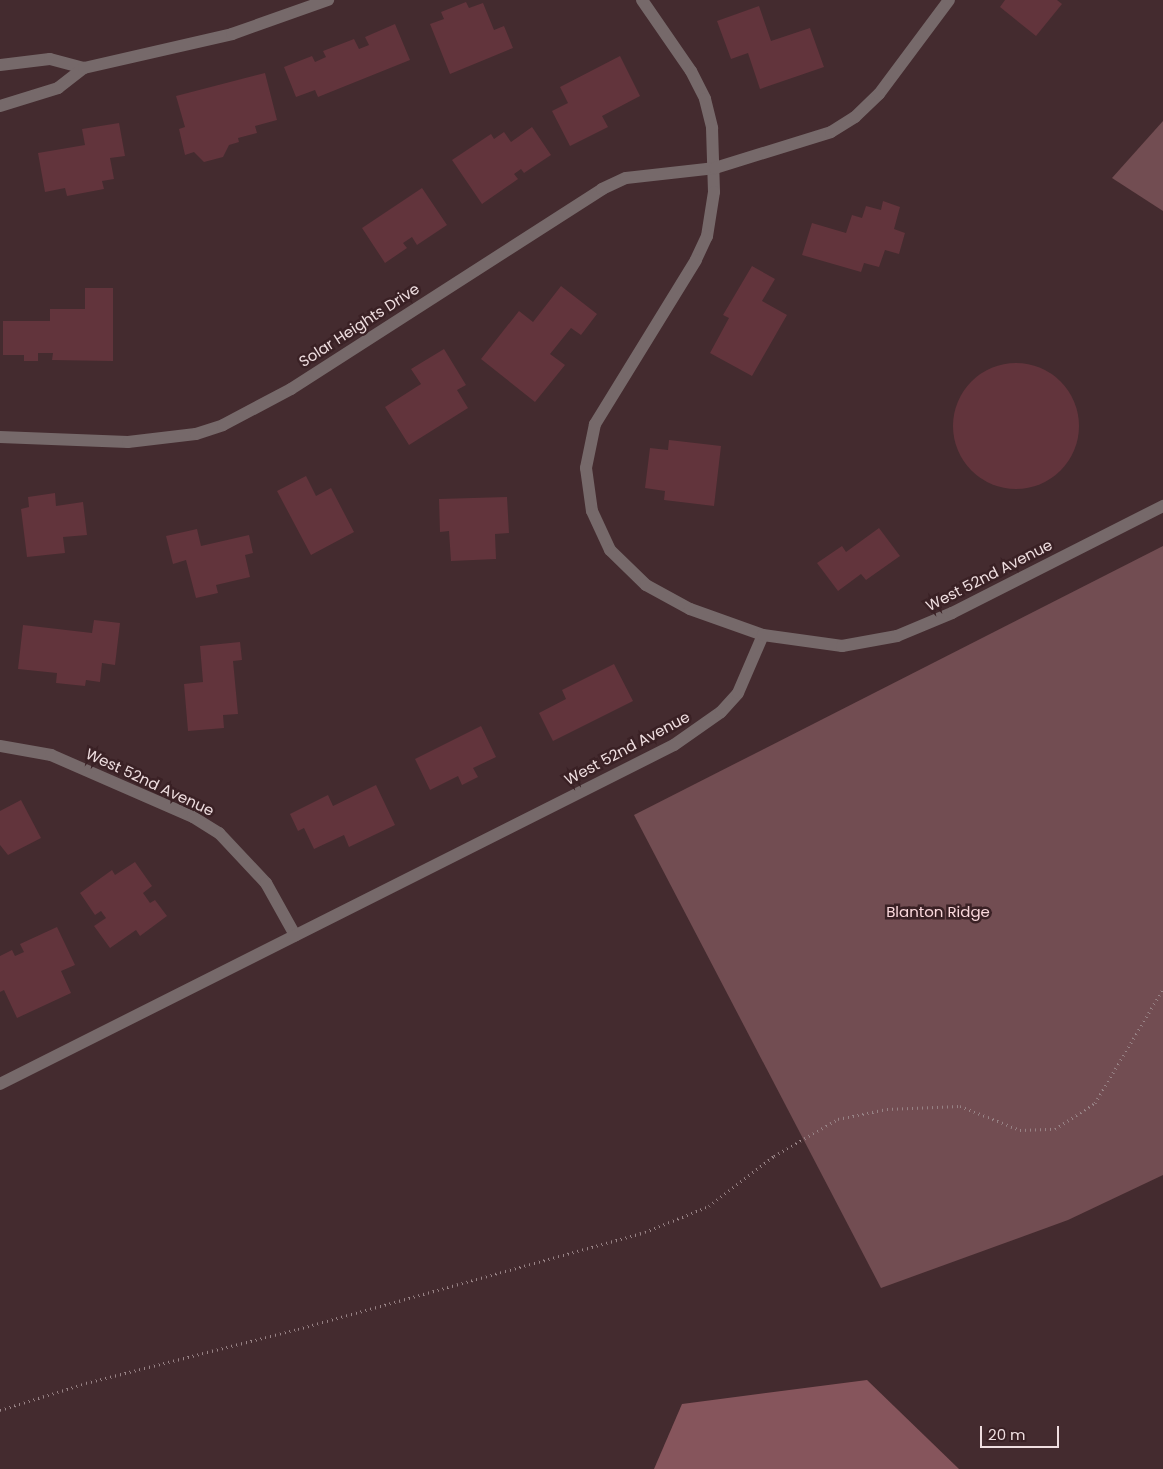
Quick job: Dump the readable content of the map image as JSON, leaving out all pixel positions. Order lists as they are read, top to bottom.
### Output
{
  "streets": {
    "street": ["Solar Heights Drive", "West 52nd Avenue"]
  },
  "parks": ["Blanton Ridge"],
  "scale_bar": "20 m"
}
